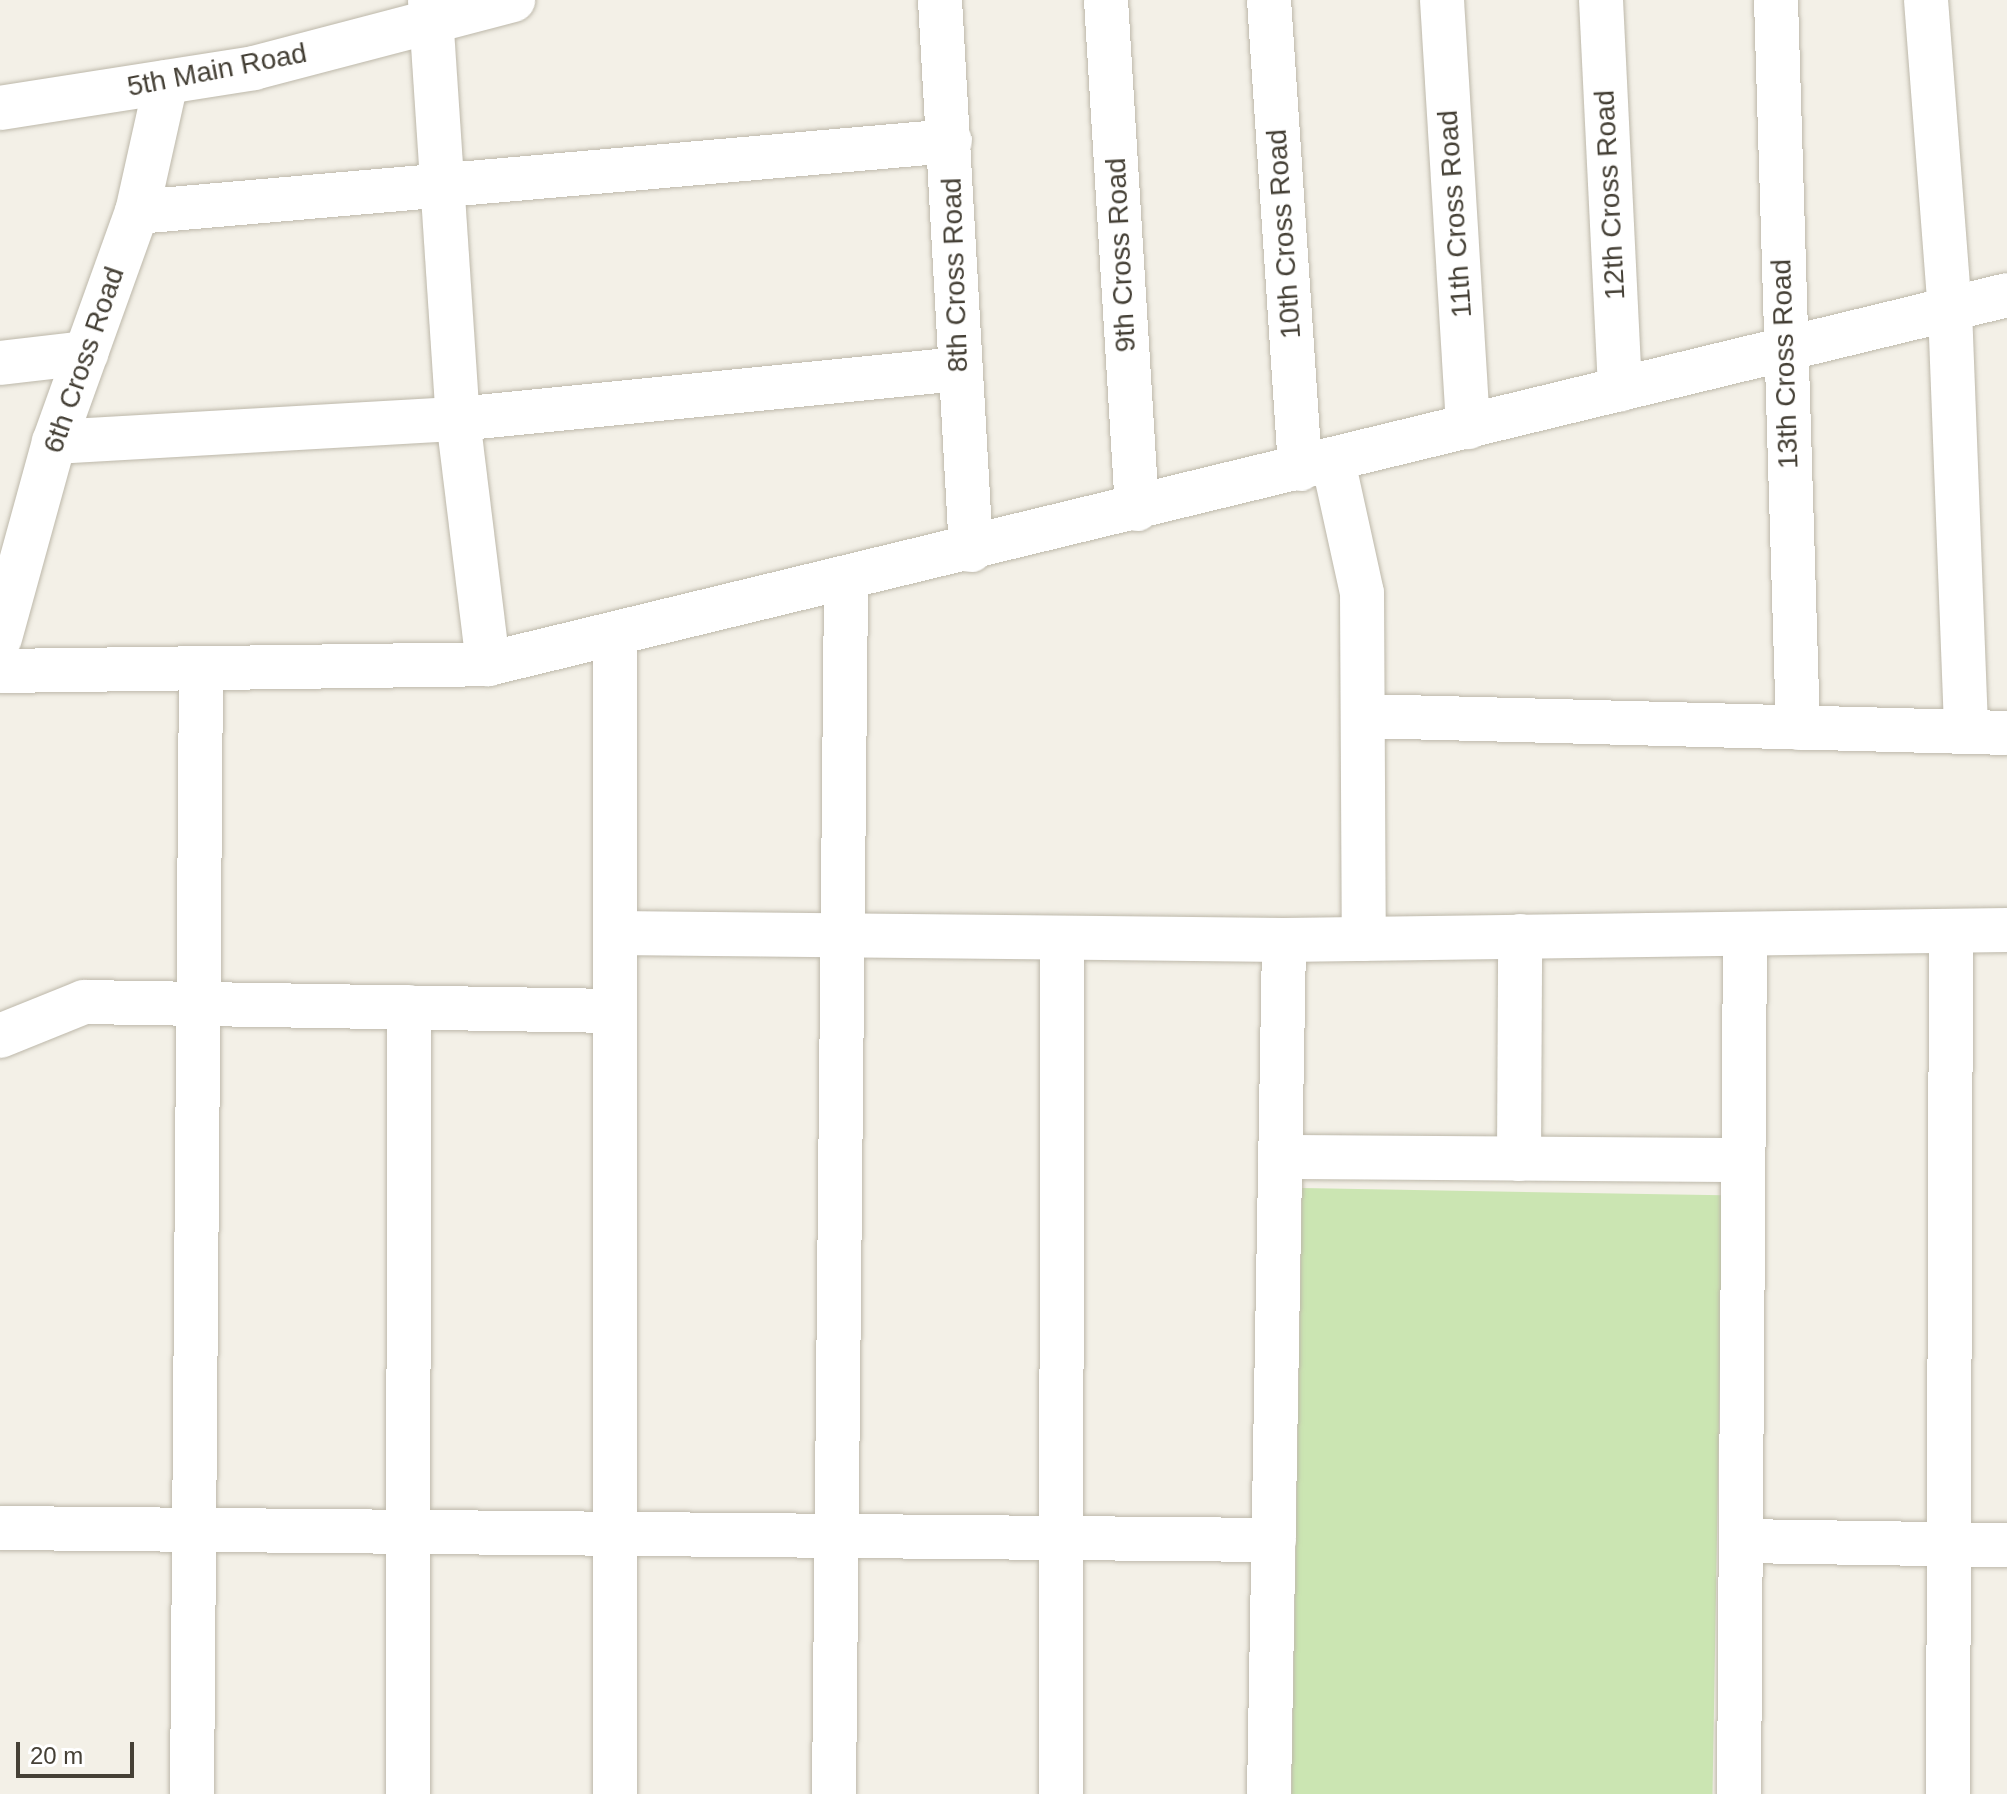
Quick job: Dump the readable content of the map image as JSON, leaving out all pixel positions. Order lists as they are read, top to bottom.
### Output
{
  "streets": {
    "street": [
      "5th Main Road",
      "12th Cross Road",
      "11th Cross Road",
      "10th Cross Road",
      "9th Cross Road",
      "8th Cross Road",
      "6th Cross Road",
      "13th Cross Road"
    ]
  },
  "crossings": [
    ["5th Main Road", "6th Cross Road"]
  ],
  "scale_bar": "20 m"
}
